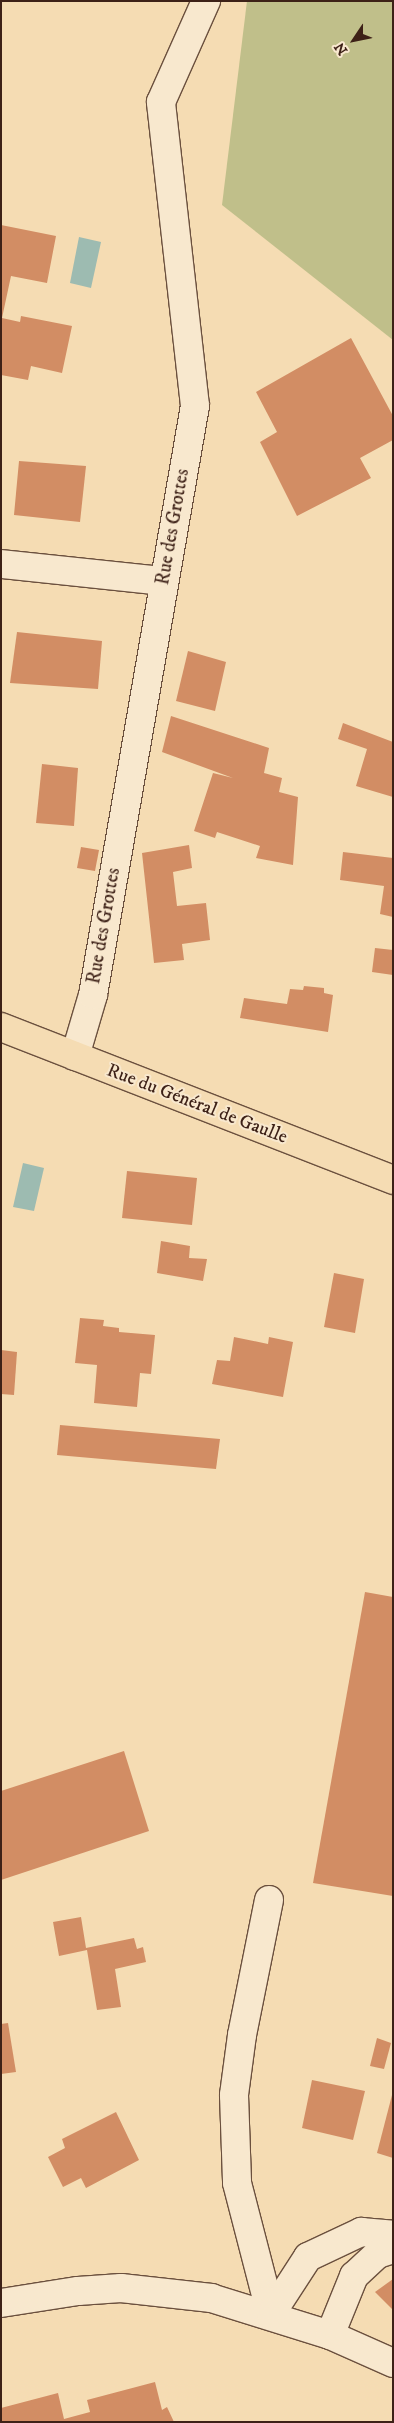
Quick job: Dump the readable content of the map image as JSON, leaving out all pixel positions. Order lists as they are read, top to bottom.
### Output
{
  "streets": {
    "main road": ["Rue du Général de Gaulle"],
    "street": ["Rue des Grottes"]
  },
  "crossings": [
    ["Rue des Grottes", "Rue du Général de Gaulle"]
  ],
  "north": "bottom left"
}
